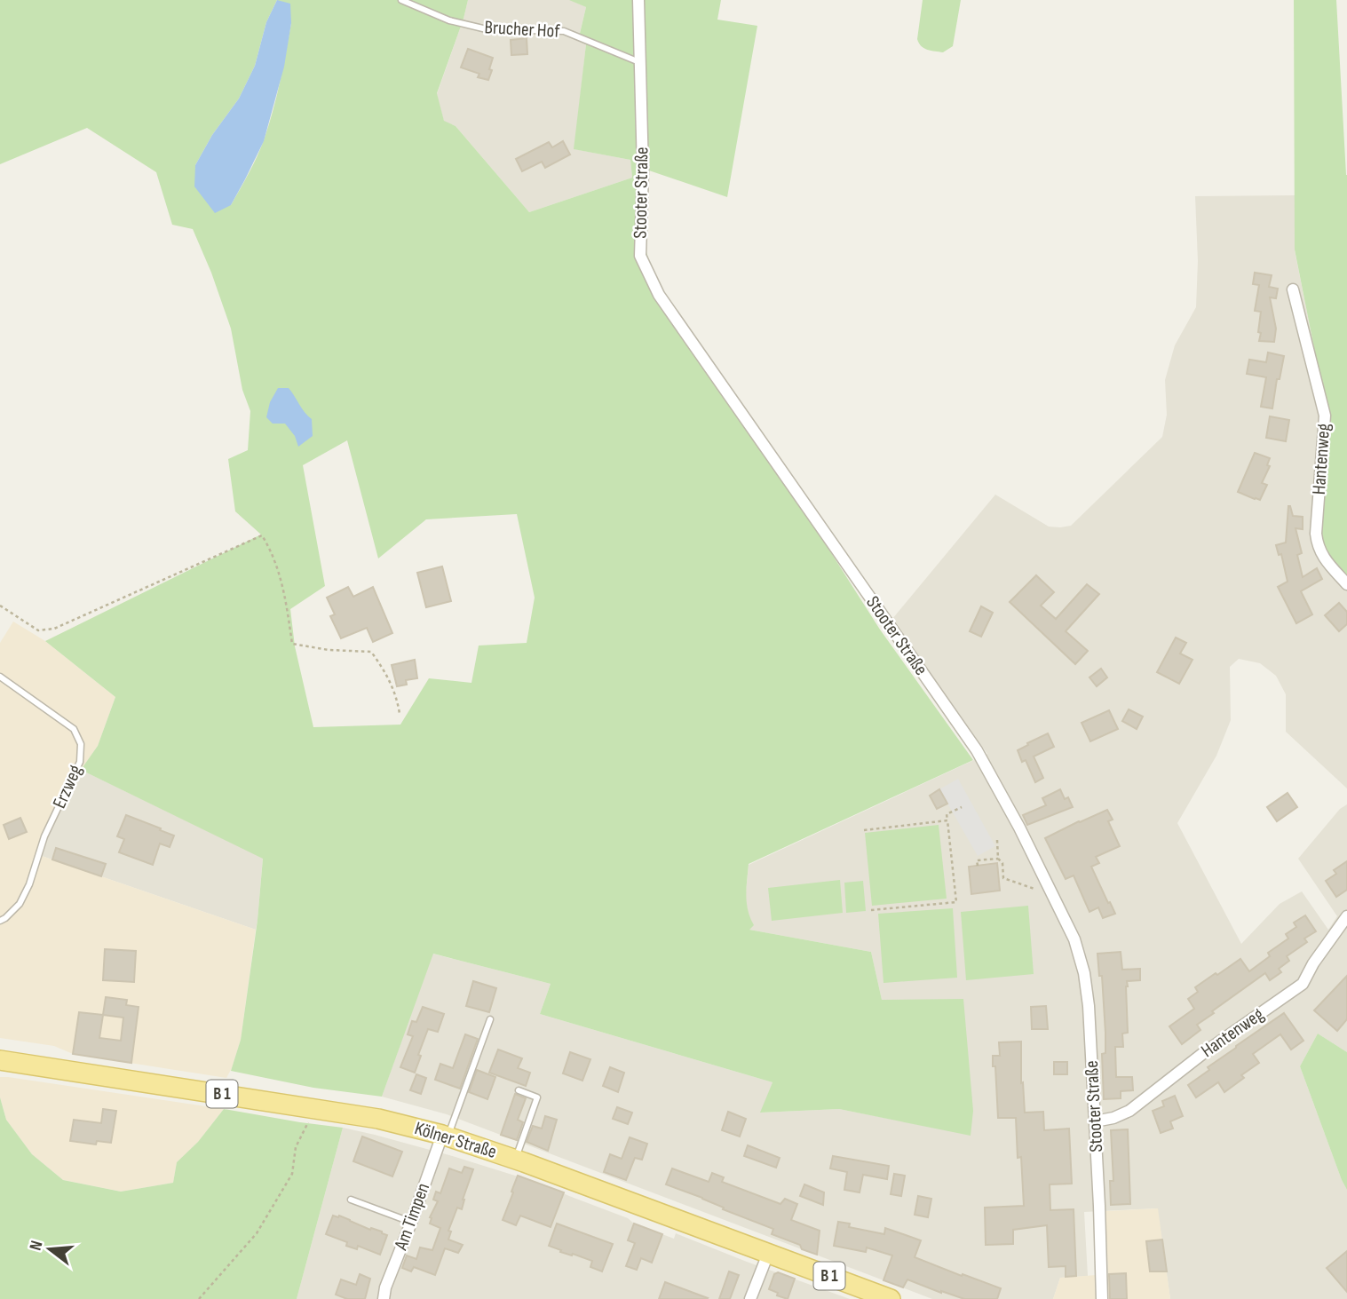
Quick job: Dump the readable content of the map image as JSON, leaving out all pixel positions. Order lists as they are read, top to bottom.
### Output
{
  "streets": {
    "main road": ["B 1", "Kölner Straße"],
    "street": ["Stooter Straße", "Hantenweg", "Am Timpen"],
    "lane": ["Brucher Hof", "Erzweg"]
  },
  "crossings": [
    ["Brucher Hof", "Stooter Straße"],
    ["Stooter Straße", "Hantenweg"],
    ["Kölner Straße", "Am Timpen"]
  ],
  "north": "left"
}
